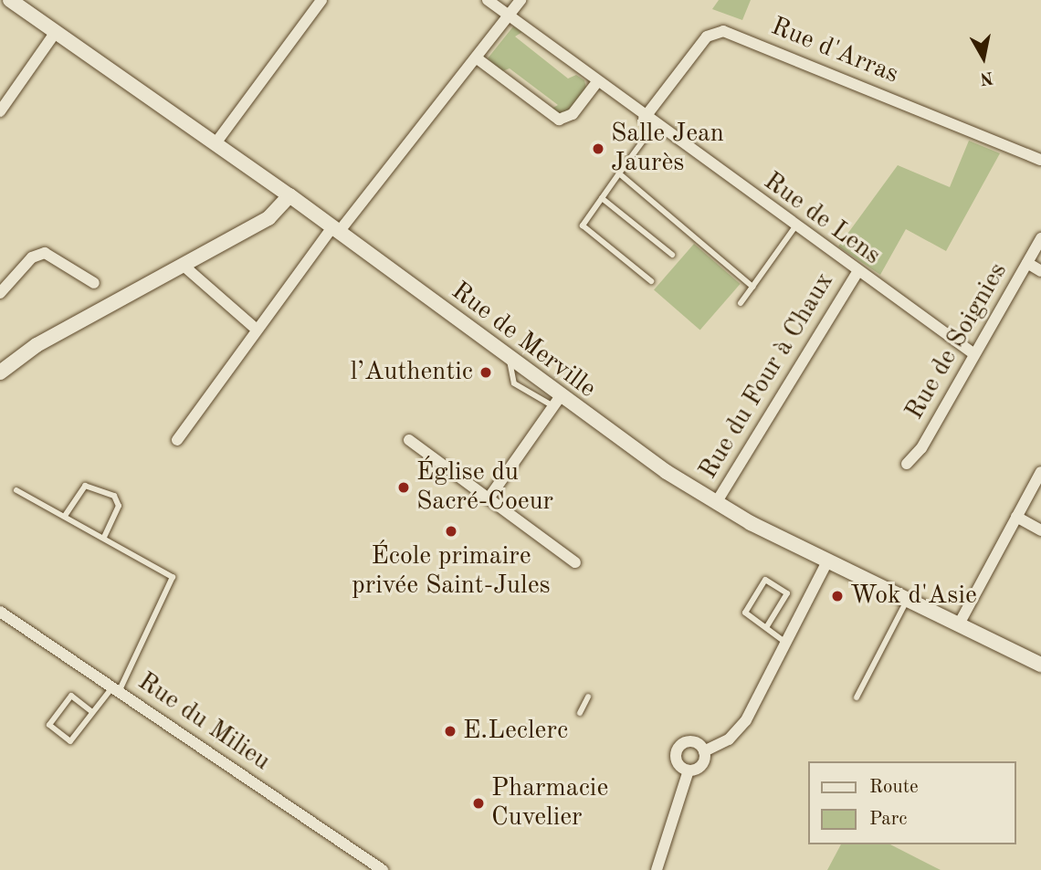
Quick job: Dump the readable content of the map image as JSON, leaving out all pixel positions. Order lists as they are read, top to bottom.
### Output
{
  "streets": {
    "street": [
      "Rue d'Arras",
      "Rue de Lens",
      "Rue de Merville",
      "Rue de Soignies",
      "Rue du Four à Chaux",
      "Rue du Milieu"
    ]
  },
  "crossings": [
    ["Rue d'Arras", "Rue de Lens"],
    ["Rue de Lens", "Rue de Soignies"],
    ["Rue de Lens", "Rue du Four à Chaux"],
    ["Rue de Merville", "Rue du Four à Chaux"]
  ],
  "places": [
    "Salle Jean Jaurès",
    "l’Authentic",
    "Église du Sacré-Coeur",
    "École primaire privée Saint-Jules",
    "Wok d'Asie",
    "E.Leclerc",
    "Pharmacie Cuvelier"
  ],
  "legend": ["Route", "Parc"],
  "north": "bottom"
}
